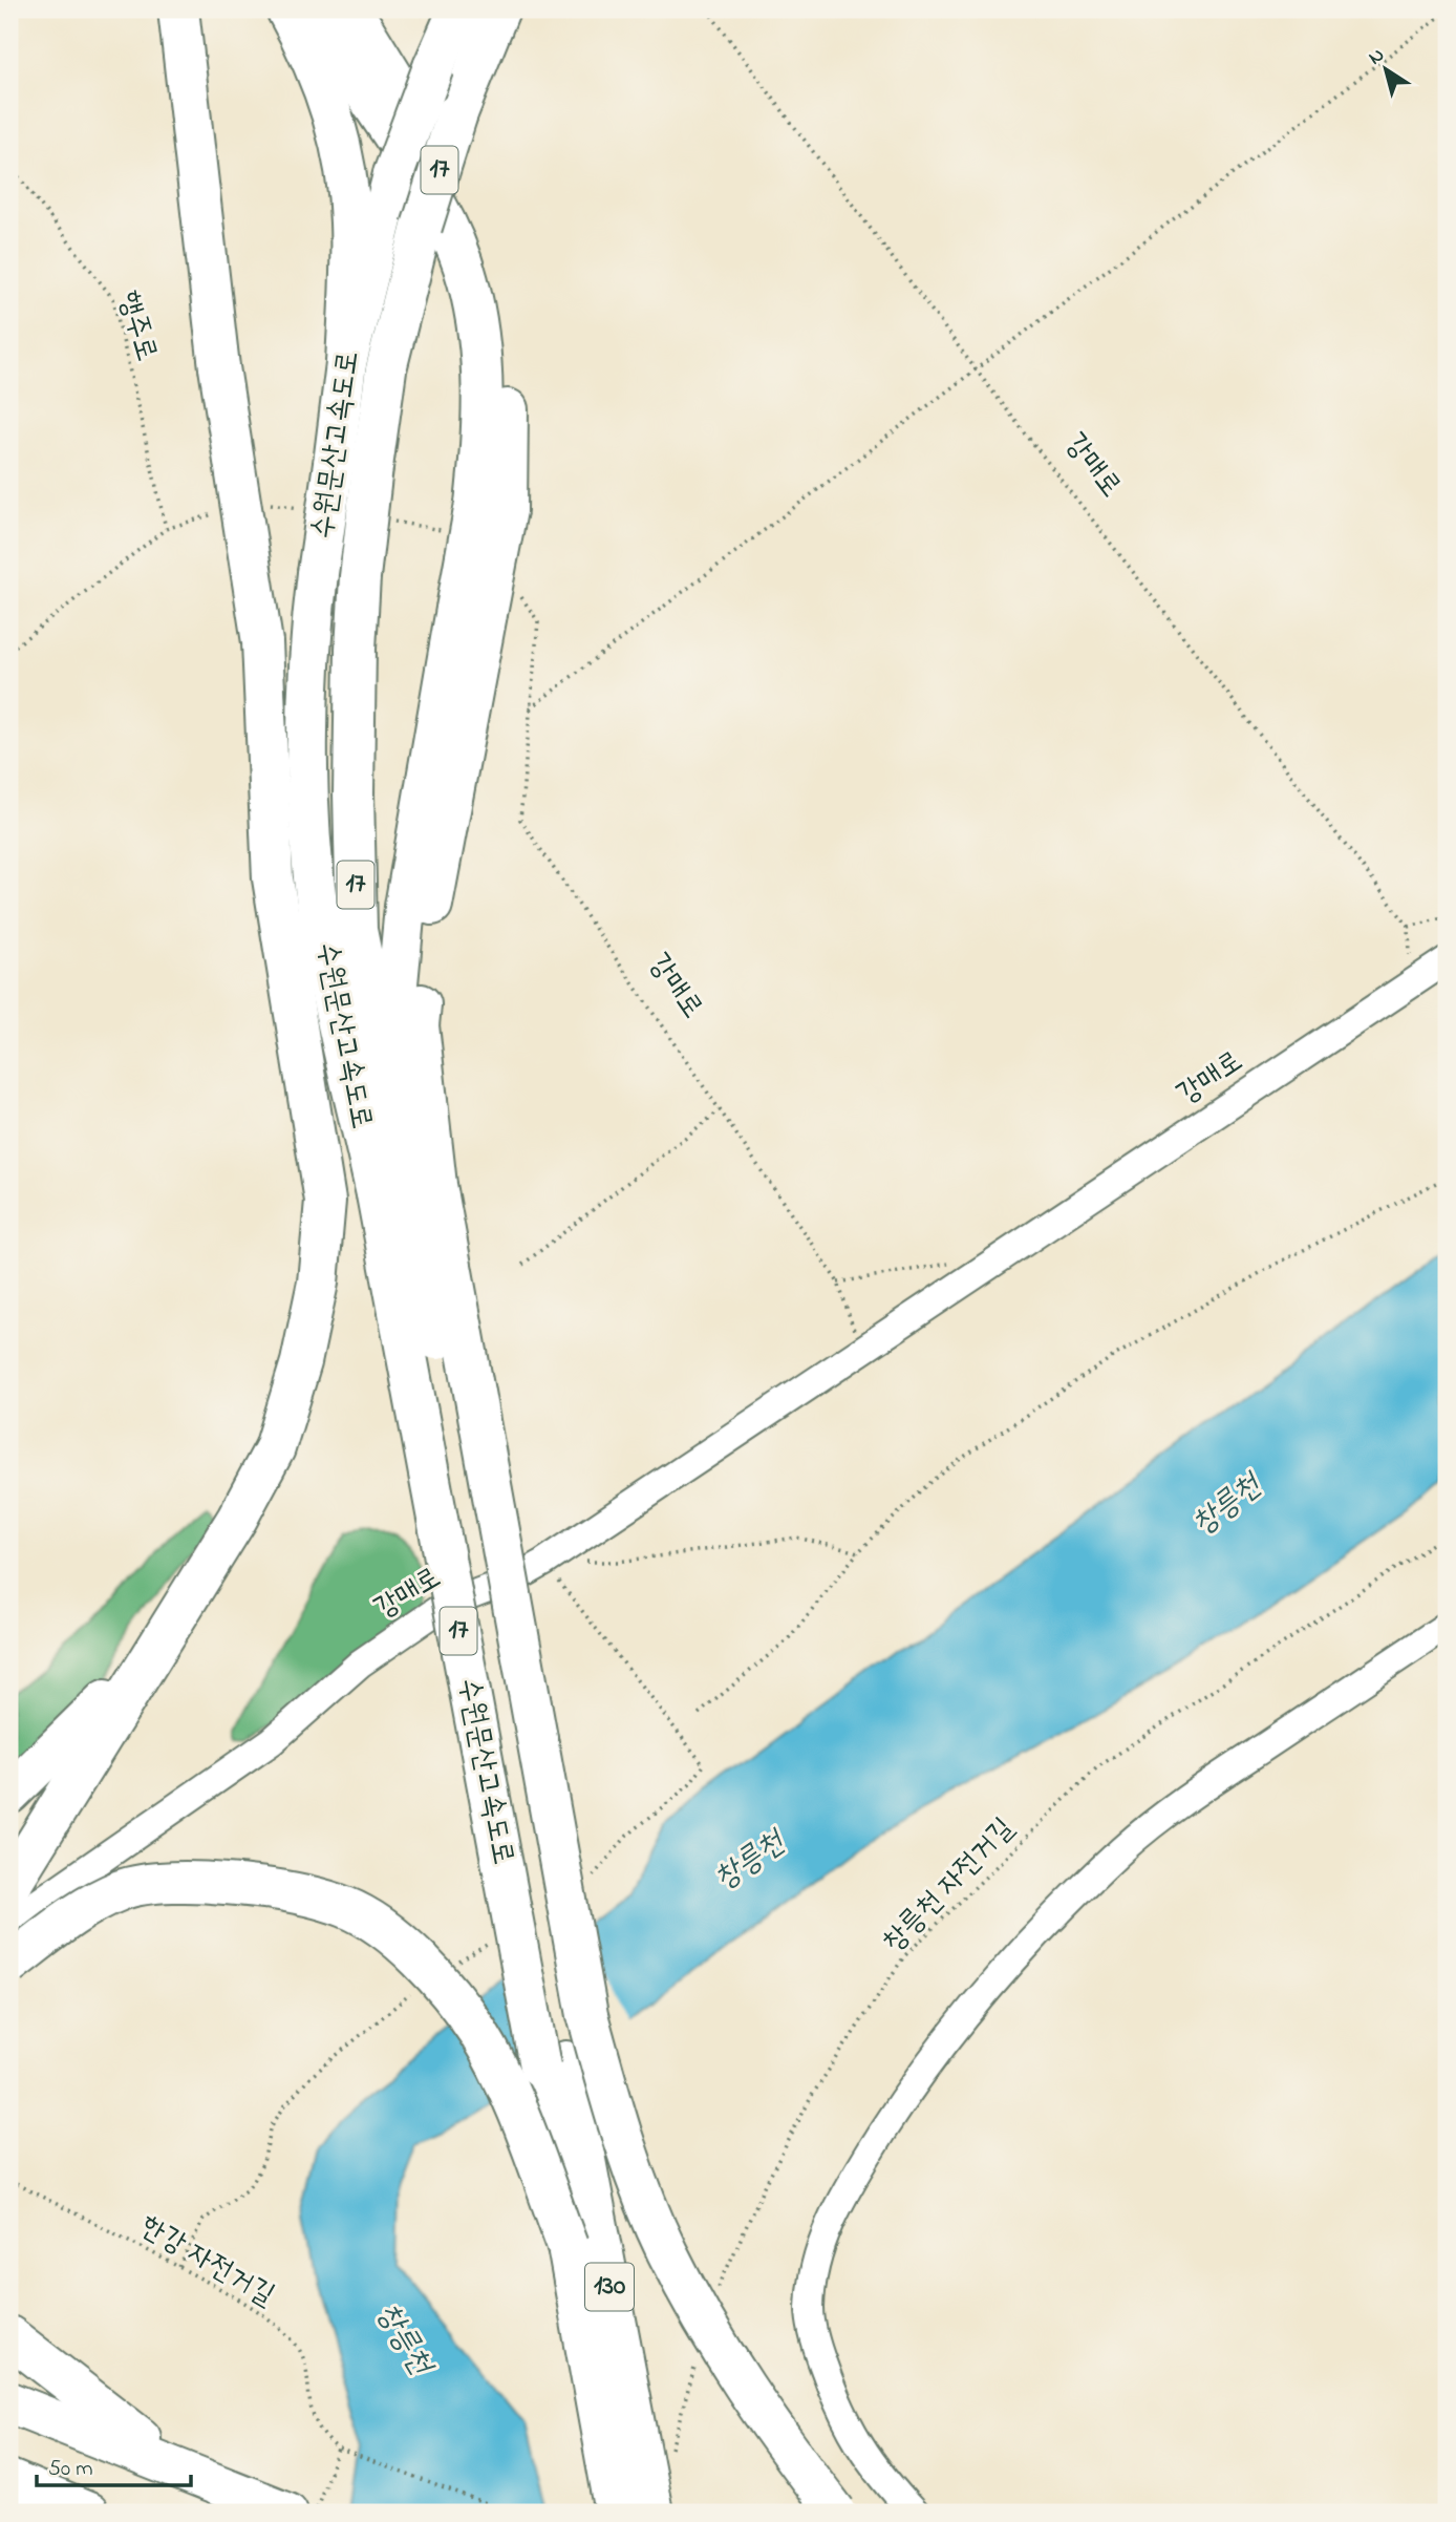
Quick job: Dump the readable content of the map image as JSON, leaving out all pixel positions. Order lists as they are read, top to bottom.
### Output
{
  "streets": {
    "highway": ["17", "수원문산고속도로", "130"],
    "street": ["강매로"],
    "path": ["행주로", "창릉천 자전거길", "한강 자전거길"]
  },
  "crossings": [
    ["수원문산고속도로", "130"]
  ],
  "water": ["창릉천"],
  "scale_bar": "50 m",
  "north": "top left"
}
